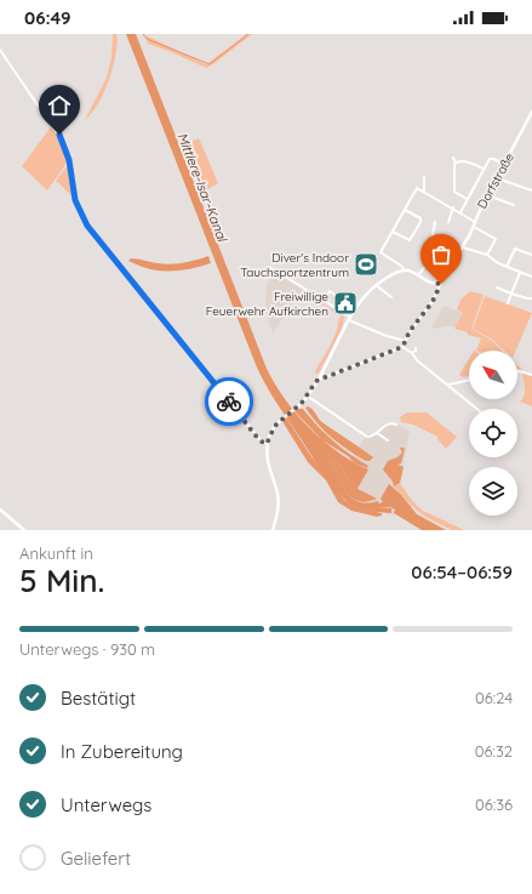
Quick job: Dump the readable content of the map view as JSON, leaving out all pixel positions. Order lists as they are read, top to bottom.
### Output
{
  "streets": {
    "street": ["Dorfstraße"]
  },
  "water": ["Mittlere-Isar-Kanal"],
  "places": {
    "sports": ["Diver's Indoor Tauchsportzentrum"],
    "public building": ["Freiwillige Feuerwehr Aufkirchen"]
  },
  "north": "top left",
  "page": {
    "status": "06:49",
    "heading": ["5 Min.", "Ankunft in", "06:54–06:59"],
    "bar": "Unterwegs · 930 m",
    "list": [
      ["Bestätigt", "06:24"],
      ["In Zubereitung", "06:32"],
      ["Unterwegs", "06:36"],
      "Geliefert"
    ]
  }
}
